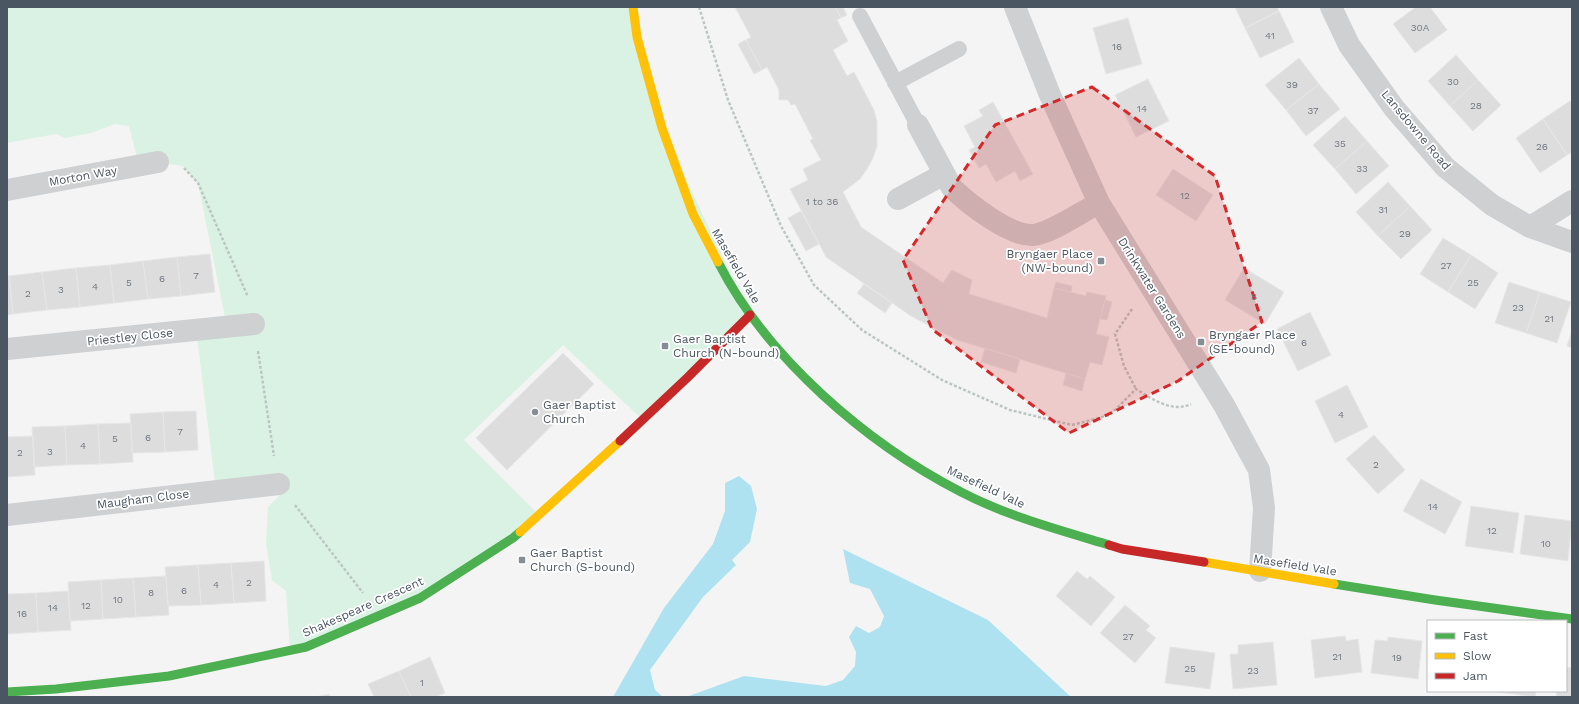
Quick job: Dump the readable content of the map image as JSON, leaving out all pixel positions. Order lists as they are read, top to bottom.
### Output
{
  "streets": {
    "street": [
      "Lansdowne Road",
      "Morton Way",
      "Masefield Vale",
      "Drinkwater Gardens",
      "Priestley Close",
      "Maugham Close",
      "Shakespeare Crescent"
    ]
  },
  "crossings": [
    ["Masefield Vale", "Drinkwater Gardens"],
    ["Masefield Vale", "Shakespeare Crescent"]
  ],
  "places": {
    "transit": [
      "Bryngaer Place (NW-bound)",
      "Bryngaer Place (SE-bound)",
      "Gaer Baptist Church (N-bound)",
      "Gaer Baptist Church (S-bound)"
    ],
    "other": ["Gaer Baptist Church"]
  },
  "house_numbers": [
    "30A",
    "41",
    "16",
    "30",
    "39",
    "28",
    "14",
    "37",
    "35",
    "26",
    "33",
    "12",
    "1 to 36",
    "31",
    "29",
    "27",
    "7",
    "6",
    "5",
    "25",
    "4",
    "3",
    "2",
    "8",
    "23",
    "21",
    "6",
    "4",
    "7",
    "6",
    "5",
    "4",
    "3",
    "2",
    "2",
    "14",
    "12",
    "10",
    "2",
    "4",
    "6",
    "8",
    "10",
    "12",
    "14",
    "16",
    "27",
    "21",
    "19",
    "25",
    "23",
    "1"
  ],
  "legend": ["Fast", "Slow", "Jam"]
}
